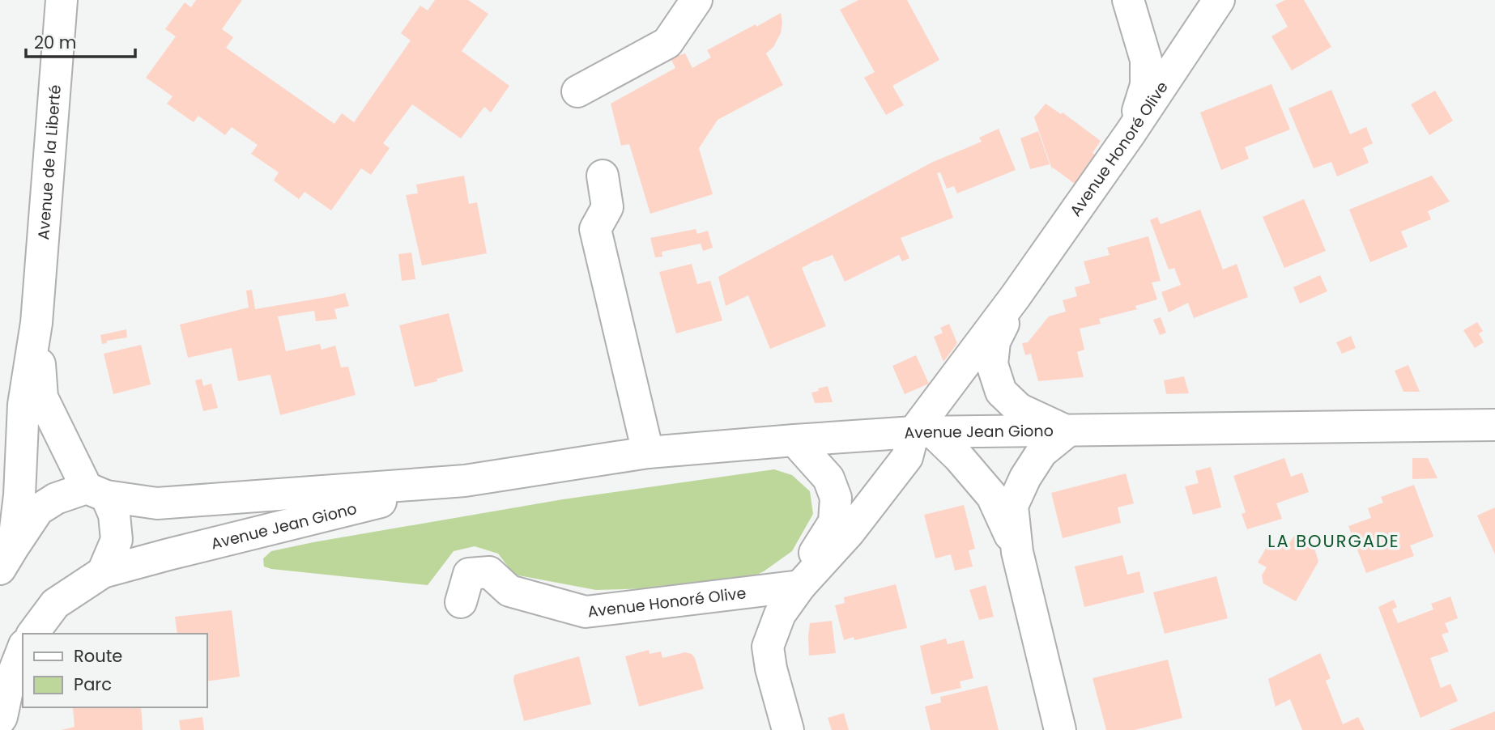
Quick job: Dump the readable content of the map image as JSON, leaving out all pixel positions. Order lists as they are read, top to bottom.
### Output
{
  "streets": {
    "street": ["Avenue Honoré Olive", "Avenue de la Liberté", "Avenue Jean Giono"]
  },
  "crossings": [
    ["Avenue Honoré Olive", "Avenue Jean Giono"],
    ["Avenue de la Liberté", "Avenue Jean Giono"]
  ],
  "districts": ["LA BOURGADE"],
  "legend": ["Route", "Parc"],
  "scale_bar": "20 m"
}
